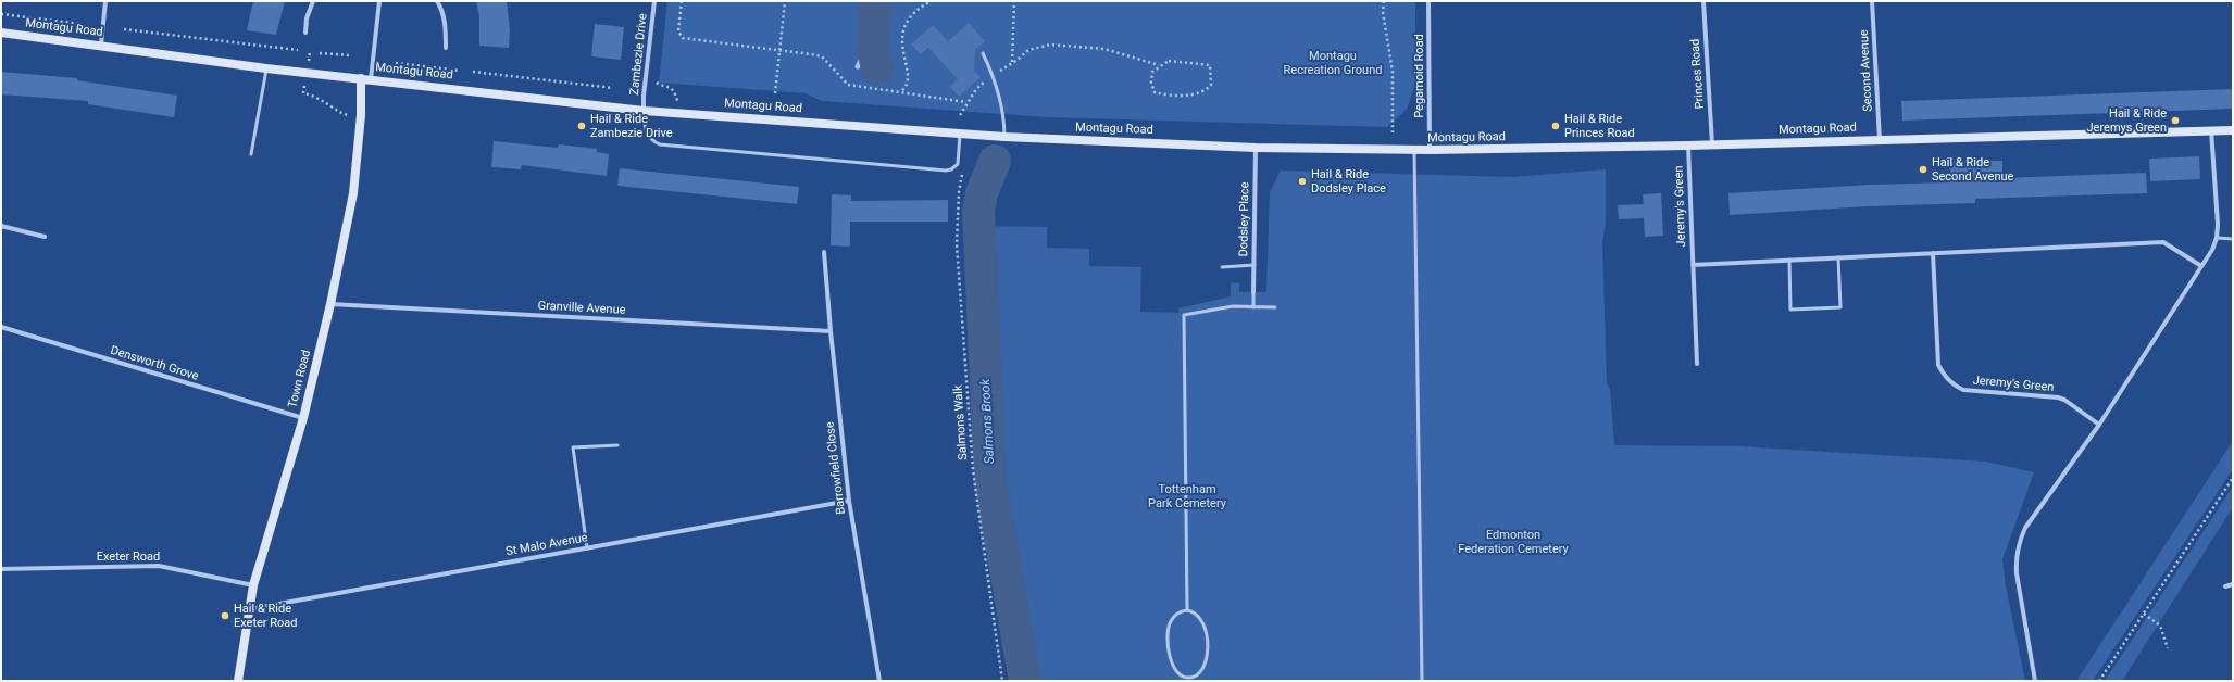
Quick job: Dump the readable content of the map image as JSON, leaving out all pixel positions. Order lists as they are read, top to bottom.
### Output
{
  "streets": {
    "main road": ["Montagu Road", "Town Road"],
    "street": [
      "Zambezie Drive",
      "Second Avenue",
      "Princes Road",
      "Pegamoid Road",
      "Jeremy's Green",
      "Dodsley Place",
      "Granville Avenue",
      "Densworth Grove",
      "Barrowfield Close",
      "St Malo Avenue",
      "Exeter Road"
    ],
    "path": ["Salmons Walk"]
  },
  "crossings": [
    ["Montagu Road", "Zambezie Drive"],
    ["Montagu Road", "Second Avenue"],
    ["Montagu Road", "Princes Road"],
    ["Montagu Road", "Pegamoid Road"],
    ["Montagu Road", "Jeremy's Green"],
    ["Montagu Road", "Dodsley Place"],
    ["Montagu Road", "Town Road"],
    ["Granville Avenue", "Town Road"],
    ["Granville Avenue", "Barrowfield Close"],
    ["Densworth Grove", "Town Road"],
    ["Town Road", "St Malo Avenue"],
    ["Town Road", "Exeter Road"],
    ["Barrowfield Close", "St Malo Avenue"]
  ],
  "water": ["Salmons Brook"],
  "parks": ["Montagu Recreation Ground", "Tottenham Park Cemetery", "Edmonton Federation Cemetery"],
  "places": [
    "Hail & Ride Jeremys Green",
    "Hail & Ride Zambezie Drive",
    "Hail & Ride Princes Road",
    "Hail & Ride Second Avenue",
    "Hail & Ride Dodsley Place",
    "Hail & Ride Exeter Road"
  ]
}
